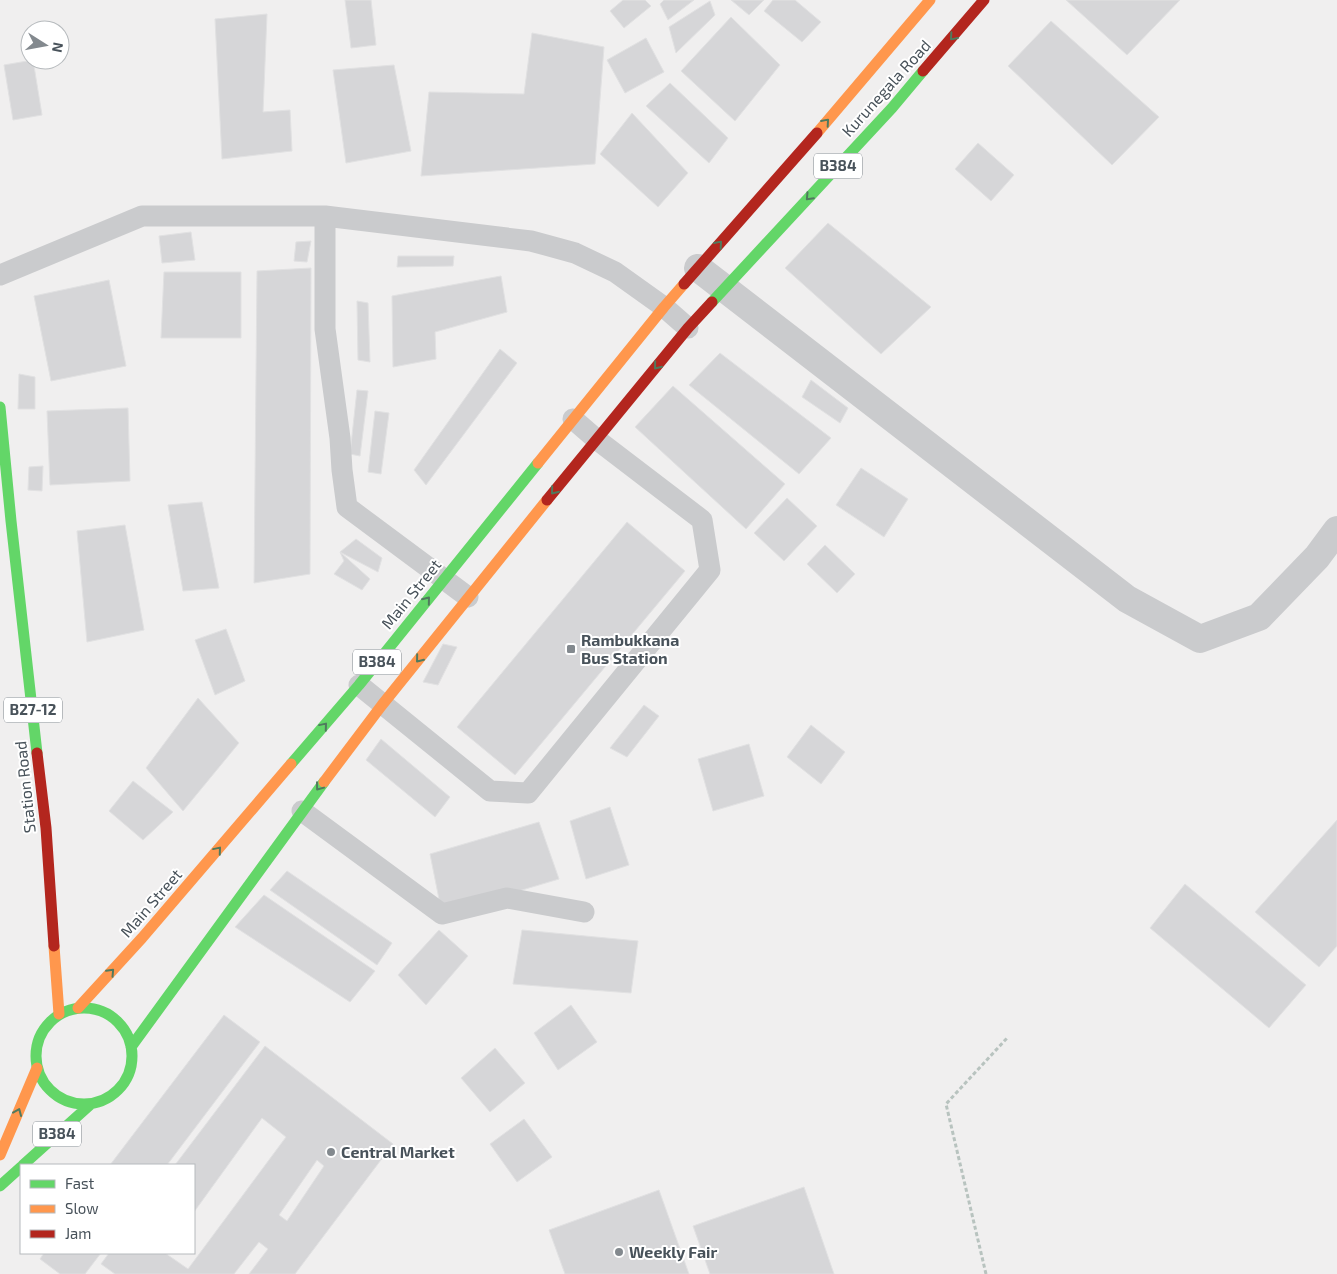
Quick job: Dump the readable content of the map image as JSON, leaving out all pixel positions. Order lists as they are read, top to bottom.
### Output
{
  "streets": {
    "main road": [
      "Kurunegala Road",
      "B384",
      "Main Street",
      "B27-12",
      "Station Road"
    ]
  },
  "crossings": [
    ["Kurunegala Road", "B384"],
    ["Kurunegala Road", "Main Street"],
    ["B384", "Main Street"],
    ["B384", "Station Road"],
    ["Main Street", "Station Road"]
  ],
  "places": {
    "transit": ["Rambukkana Bus Station"],
    "other": ["Central Market", "Weekly Fair"]
  },
  "legend": ["Fast", "Slow", "Jam"],
  "north": "right"
}
